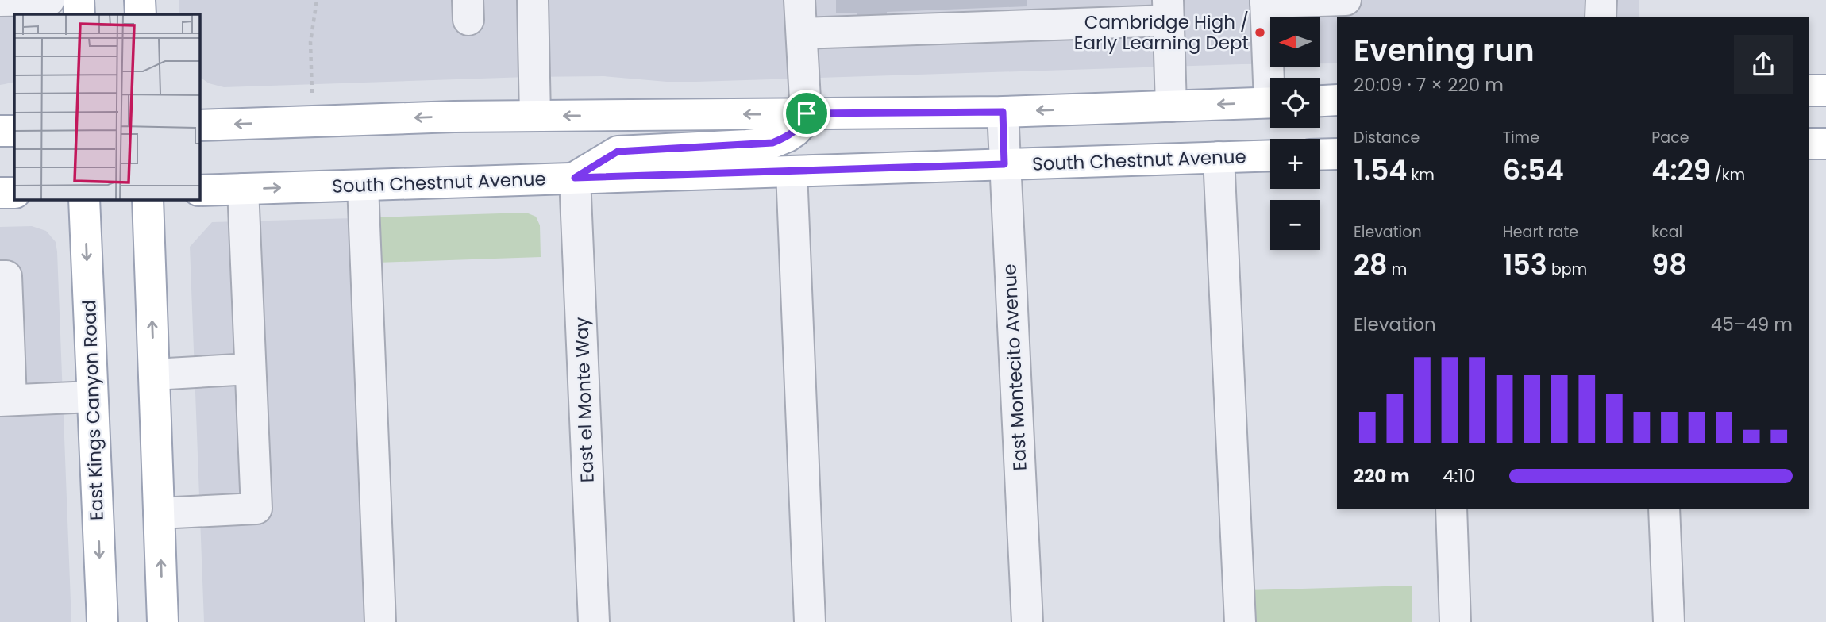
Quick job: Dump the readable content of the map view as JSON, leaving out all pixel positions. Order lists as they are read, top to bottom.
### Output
{
  "streets": {
    "main road": ["South Chestnut Avenue", "East Kings Canyon Road"],
    "street": ["East Montecito Avenue", "East el Monte Way"]
  },
  "crossings": [
    ["South Chestnut Avenue", "East Montecito Avenue"],
    ["South Chestnut Avenue", "East el Monte Way"]
  ],
  "places": ["Cambridge High / Early Learning Dept"],
  "north": "left",
  "page": {
    "map_buttons": ["+", "−"],
    "heading": ["Evening run", "20:09 · 7 × 220 m"],
    "stats": [
      ["Distance", "1.54 km"],
      ["Time", "6:54"],
      ["Pace", "4:29 /km"],
      ["Elevation", "28 m"],
      ["Heart rate", "153 bpm"],
      ["kcal", "98"]
    ],
    "chart": ["Elevation", "45–49 m"],
    "list": [
      {
        "name": "220 m",
        "note": "4:10"
      }
    ]
  }
}
